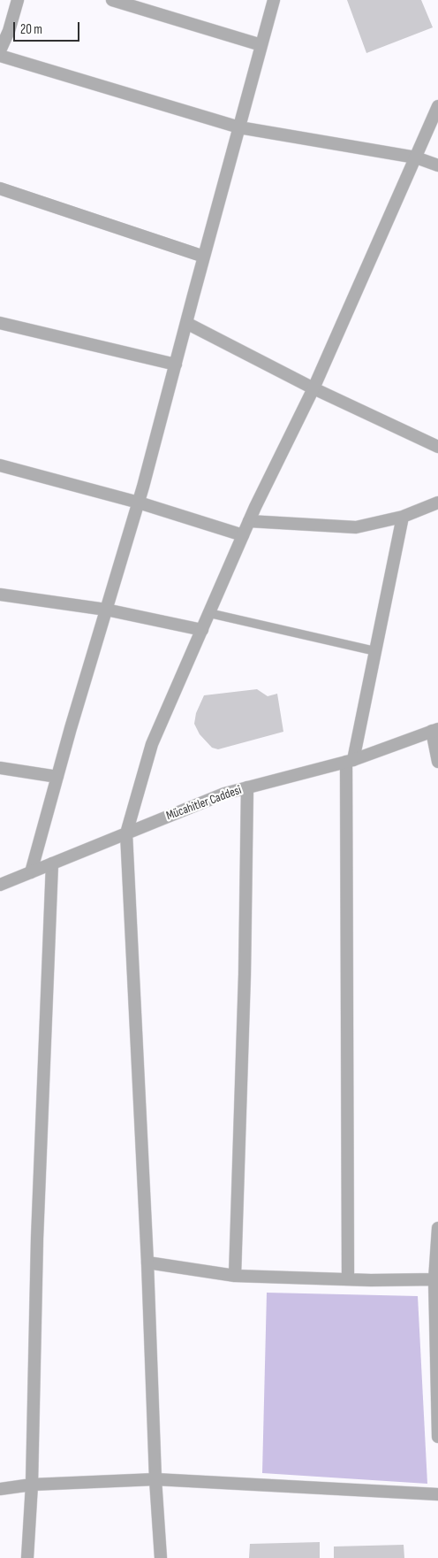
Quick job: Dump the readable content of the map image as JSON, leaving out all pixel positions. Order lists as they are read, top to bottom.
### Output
{
  "streets": {
    "street": ["Mücahitler Caddesi"]
  },
  "scale_bar": "20 m"
}
